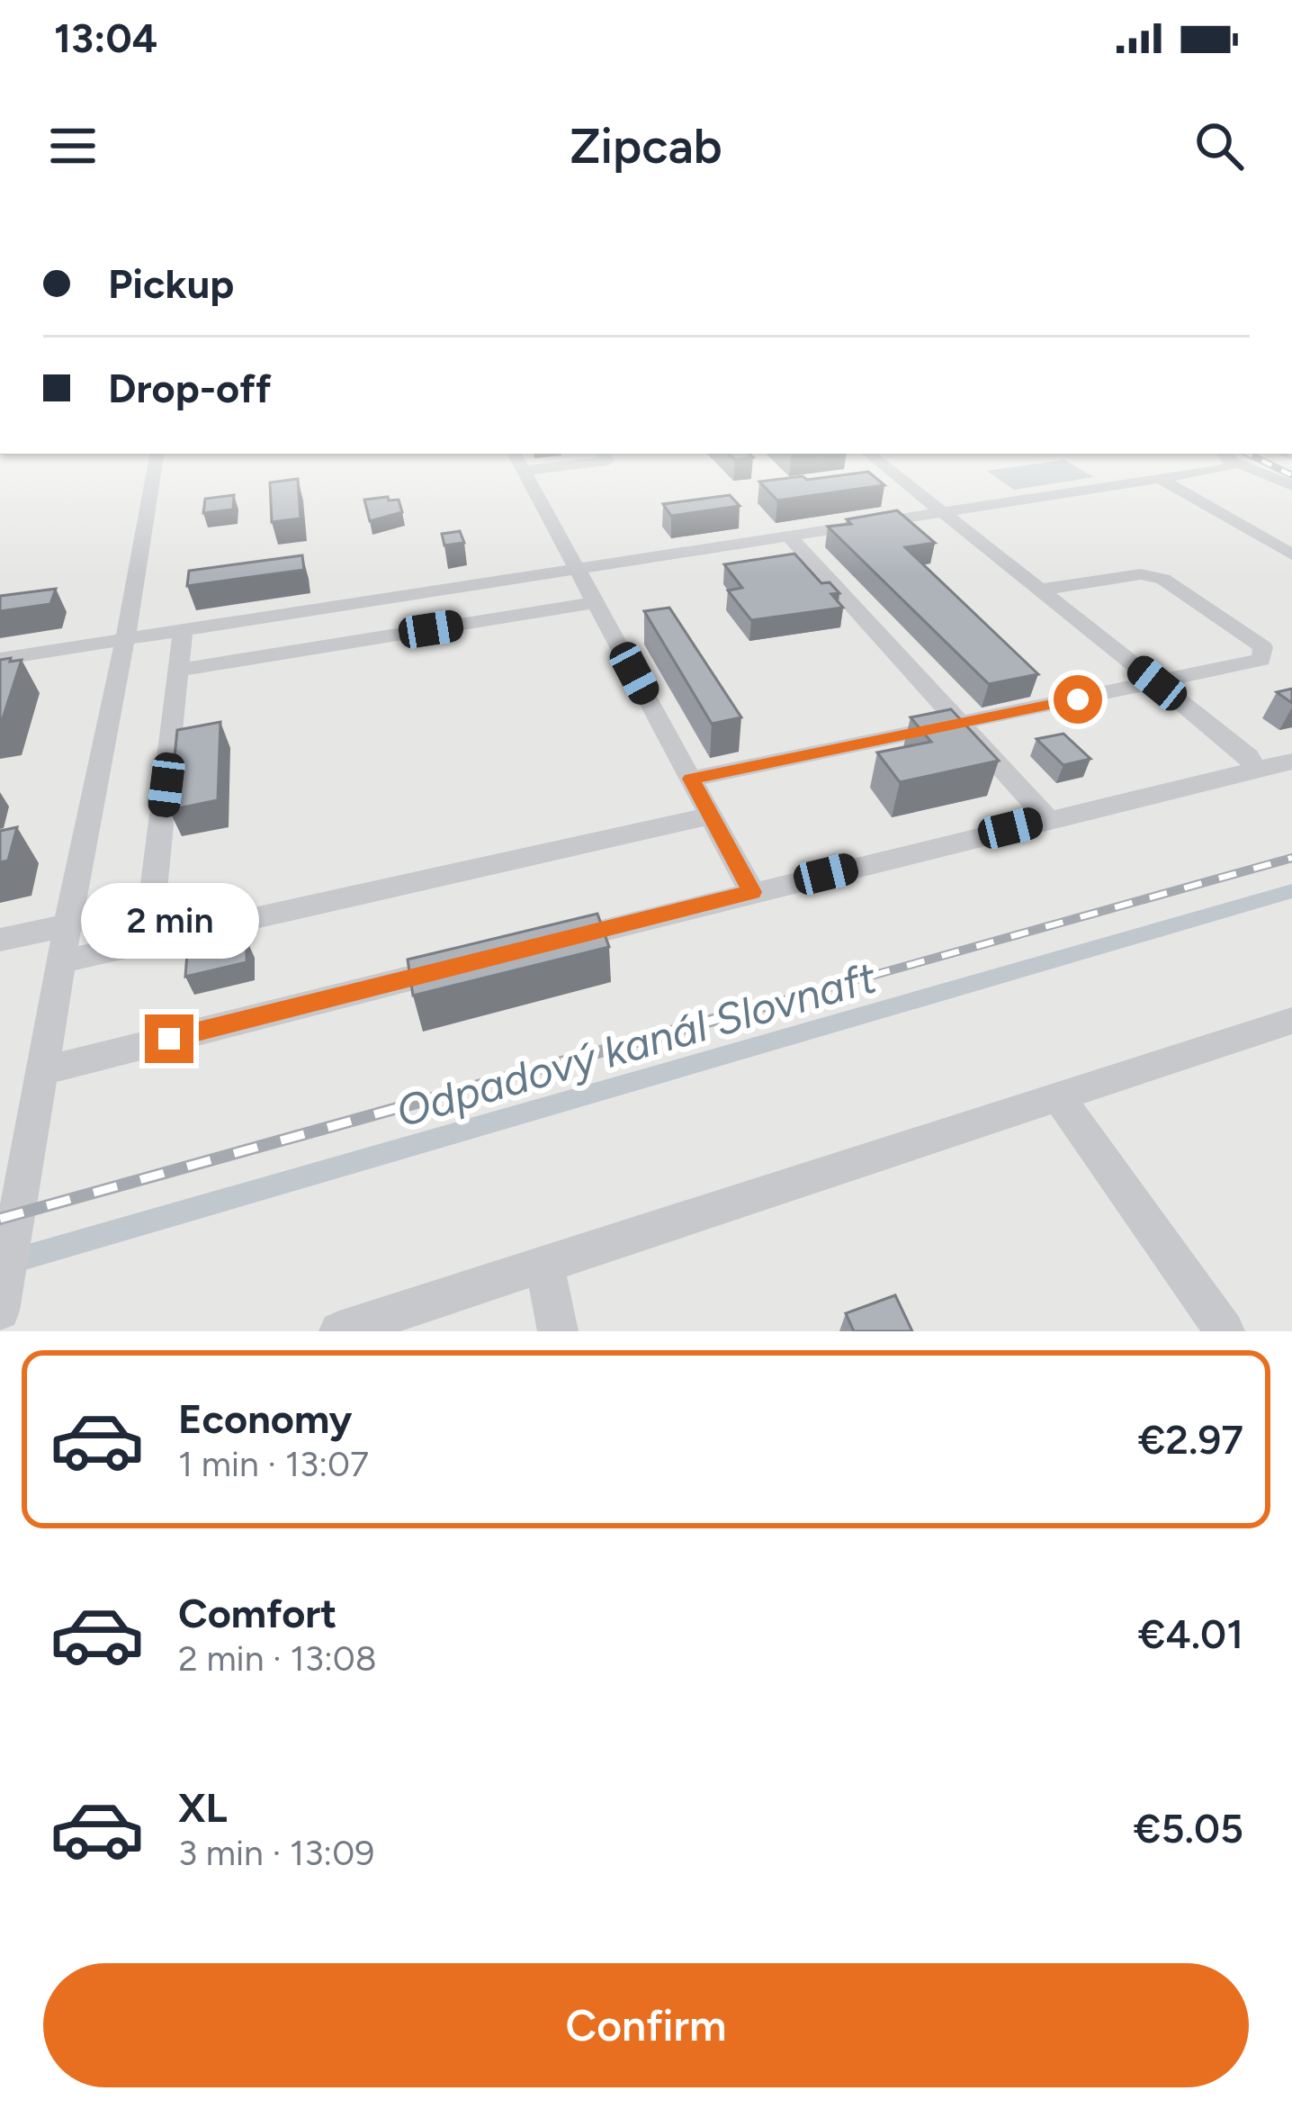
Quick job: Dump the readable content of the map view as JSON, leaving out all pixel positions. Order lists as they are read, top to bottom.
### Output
{
  "water": ["Odpadový kanál Slovnaft"],
  "page": {
    "status": "13:04",
    "header": "Zipcab",
    "banner": ["Pickup", "Drop-off"],
    "bubble": "2 min",
    "list": [
      {
        "name": "Economy",
        "note": "1 min · 13:07",
        "value": "€2.97"
      },
      {
        "name": "Comfort",
        "note": "2 min · 13:08",
        "value": "€4.01"
      },
      {
        "name": "XL",
        "note": "3 min · 13:09",
        "value": "€5.05"
      }
    ],
    "buttons": "Confirm"
  }
}
